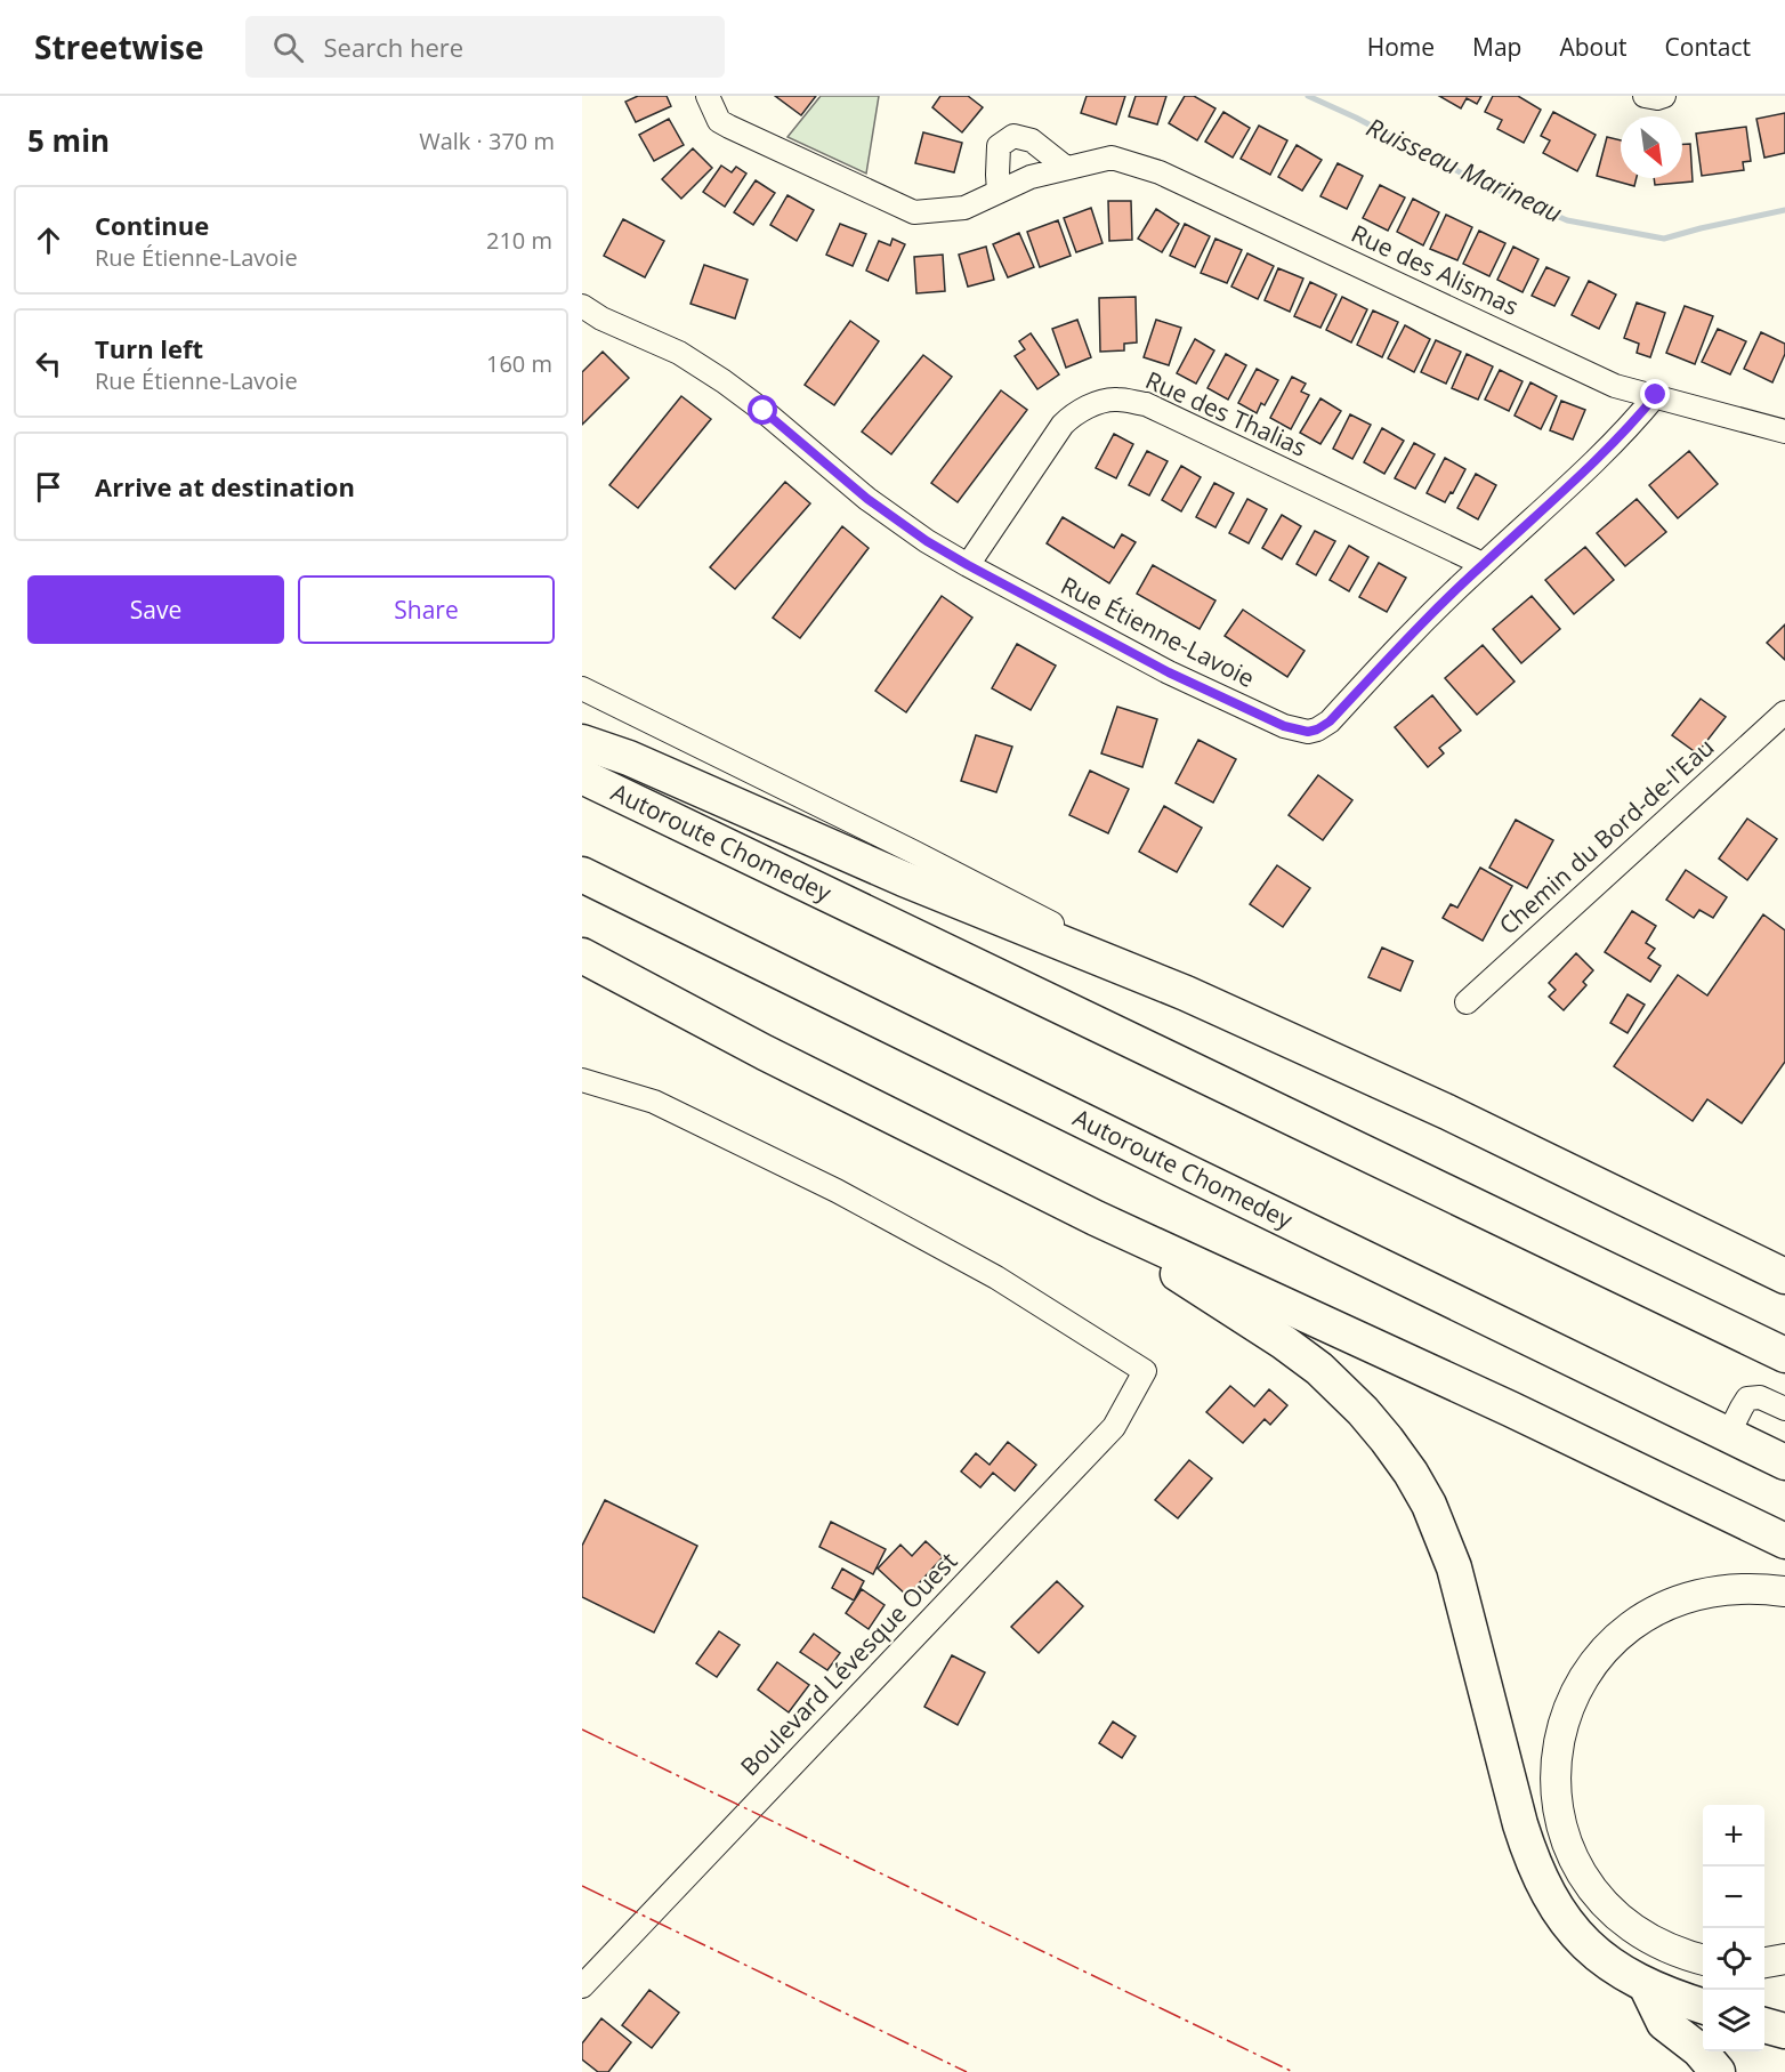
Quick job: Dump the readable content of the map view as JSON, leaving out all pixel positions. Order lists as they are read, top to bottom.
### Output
{
  "streets": {
    "highway": ["Autoroute Chomedey"],
    "street": [
      "Rue des Alismas",
      "Rue des Thalias",
      "Rue Étienne-Lavoie",
      "Chemin du Bord-de-l'Eau",
      "Boulevard Lévesque Ouest"
    ]
  },
  "crossings": [
    ["Rue des Alismas", "Rue Étienne-Lavoie"],
    ["Rue des Thalias", "Rue Étienne-Lavoie"]
  ],
  "water": ["Ruisseau Marineau"],
  "north": "bottom right",
  "page": {
    "header": "Streetwise",
    "search": "Search here",
    "nav": [
      "Home",
      "Map",
      "About",
      "Contact"
    ],
    "heading": ["5 min", "Walk · 370 m"],
    "list": [
      ["Continue", "Rue Étienne-Lavoie", "210 m"],
      ["Turn left", "Rue Étienne-Lavoie", "160 m"],
      "Arrive at destination"
    ],
    "buttons": ["Save", "Share"],
    "map_buttons": ["+", "−"]
  }
}
